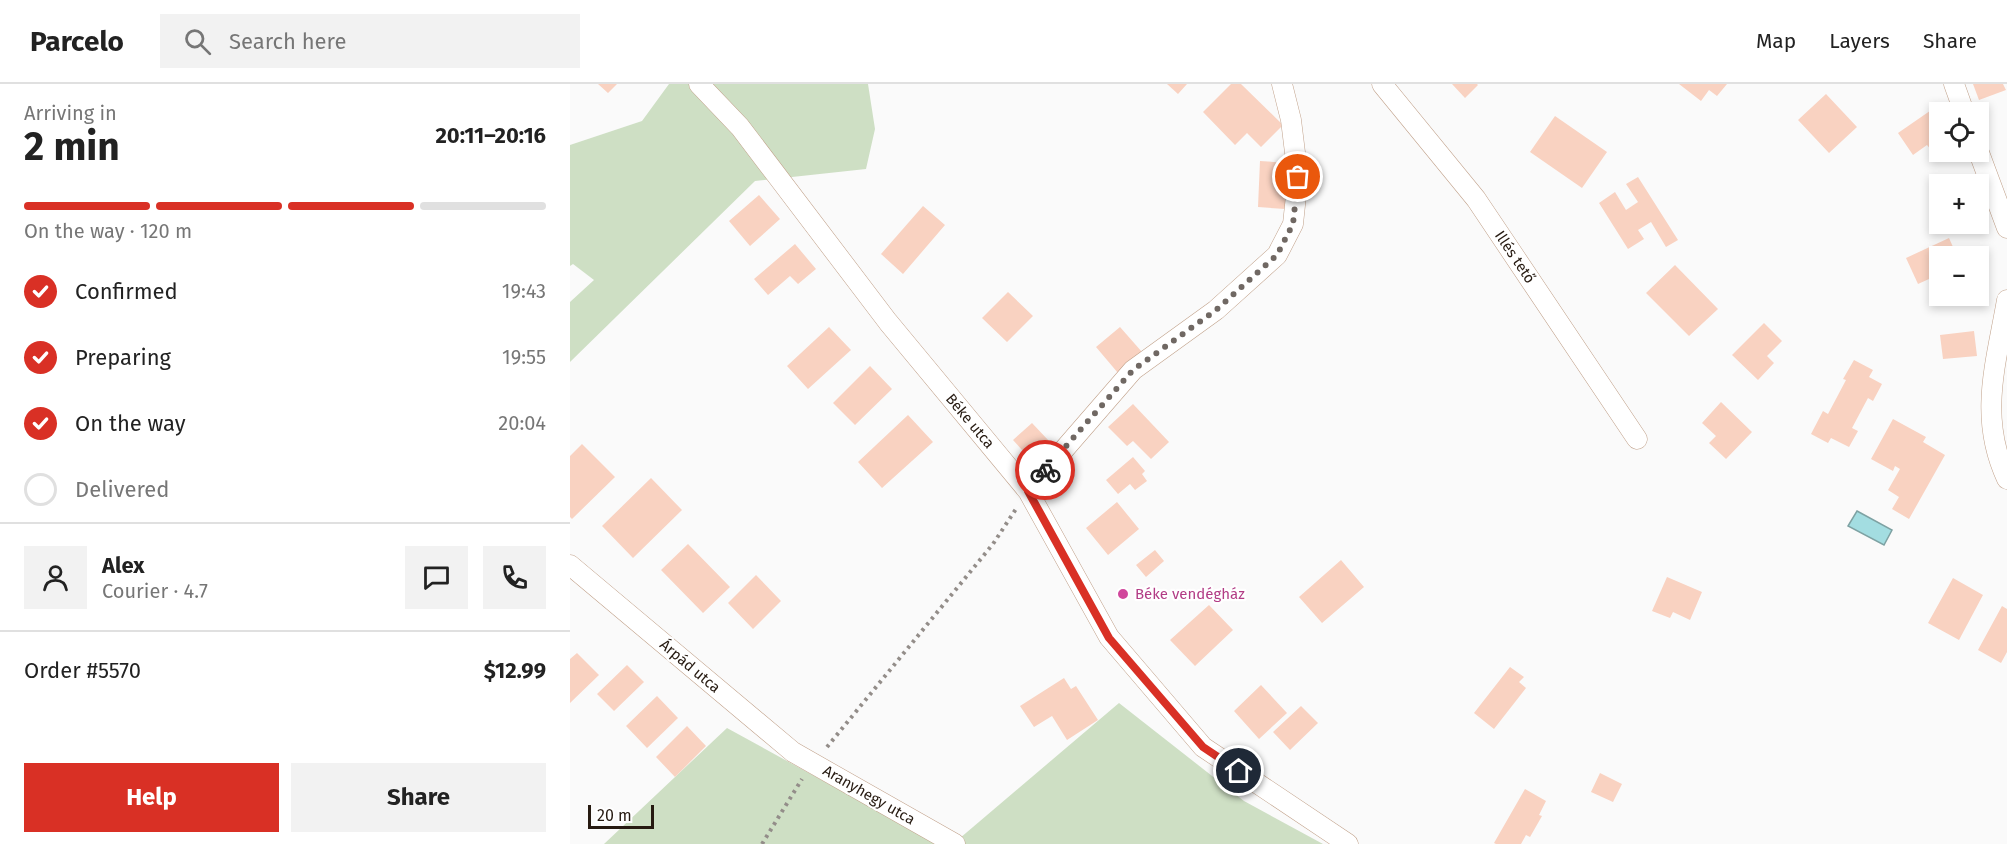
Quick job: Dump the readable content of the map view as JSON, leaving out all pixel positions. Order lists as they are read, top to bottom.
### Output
{
  "streets": {
    "street": [
      "Illés tető",
      "Béke utca",
      "Árpád utca",
      "Aranyhegy utca"
    ]
  },
  "crossings": [
    ["Árpád utca", "Aranyhegy utca"]
  ],
  "places": ["Béke vendégház"],
  "scale_bar": "20 m",
  "page": {
    "header": "Parcelo",
    "search": "Search here",
    "nav": ["Map", "Layers", "Share"],
    "heading": ["2 min", "Arriving in", "20:11–20:16"],
    "panel": [
      "Alex",
      "Courier · 4.7",
      "Order #5570",
      "$12.99"
    ],
    "map_buttons": ["+", "−"],
    "bar": "On the way · 120 m",
    "list": [
      ["Confirmed", "19:43"],
      ["Preparing", "19:55"],
      ["On the way", "20:04"],
      "Delivered"
    ],
    "buttons": ["Help", "Share"],
    "scale": "20 m"
  }
}
